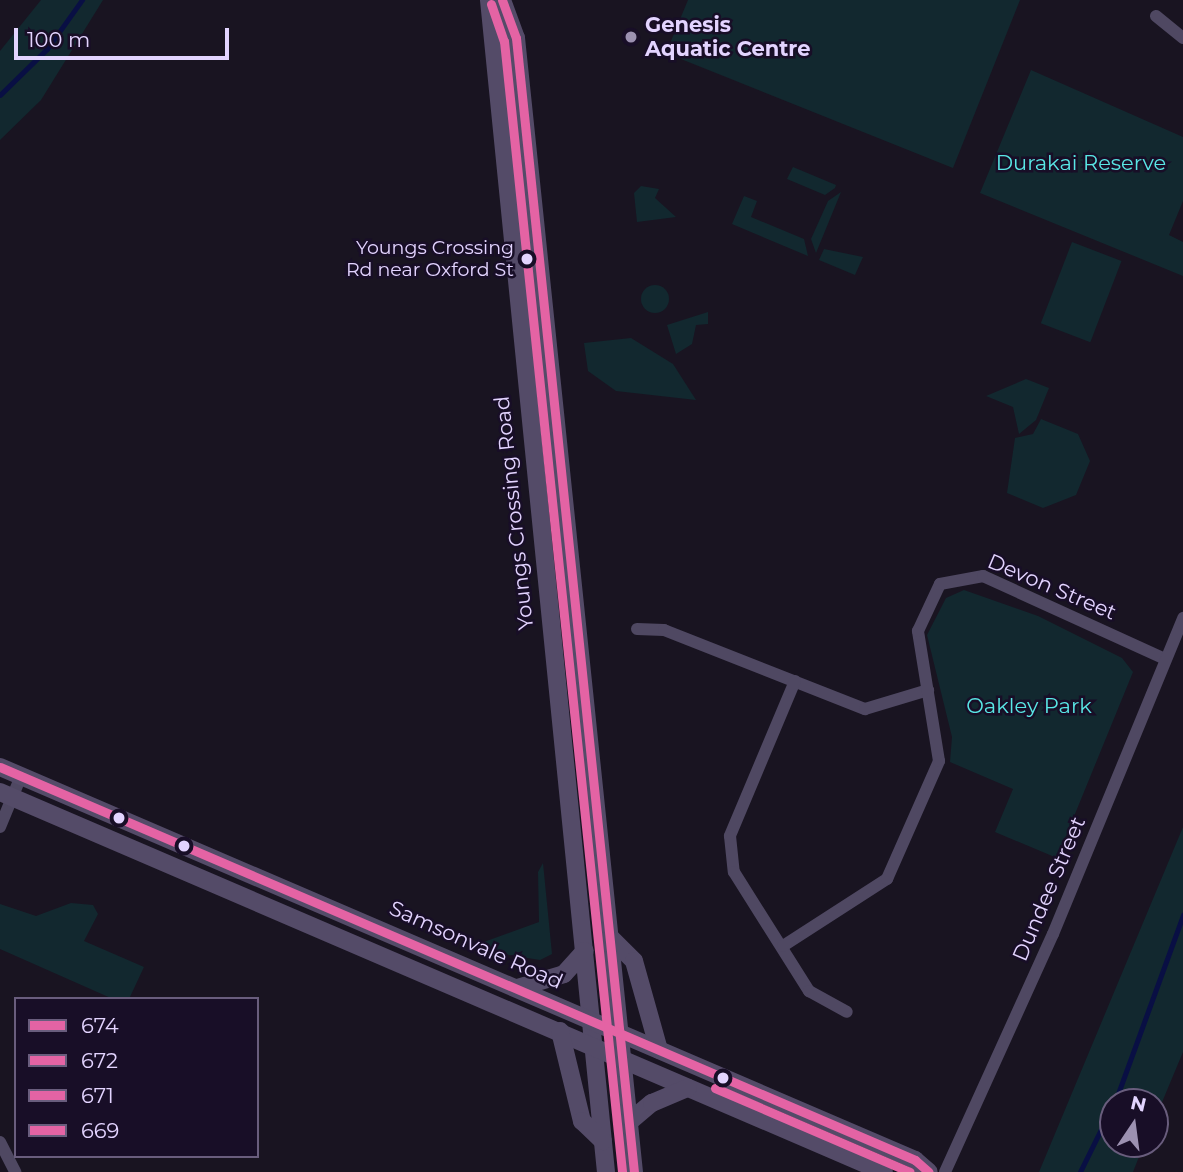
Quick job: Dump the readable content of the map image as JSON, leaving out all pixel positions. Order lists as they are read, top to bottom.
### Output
{
  "streets": {
    "main road": ["Youngs Crossing Road", "Samsonvale Road"],
    "street": ["Devon Street", "Dundee Street"]
  },
  "crossings": [
    ["Youngs Crossing Road", "Samsonvale Road"],
    ["Devon Street", "Dundee Street"]
  ],
  "parks": ["Durakai Reserve", "Oakley Park"],
  "places": ["Genesis Aquatic Centre", "Youngs Crossing Rd near Oxford St"],
  "lines": [
    "transit line 674",
    "transit line 672",
    "transit line 671",
    "transit line 669"
  ],
  "legend": [
    "674",
    "672",
    "671",
    "669"
  ],
  "scale_bar": "100 m",
  "north": "top"
}
